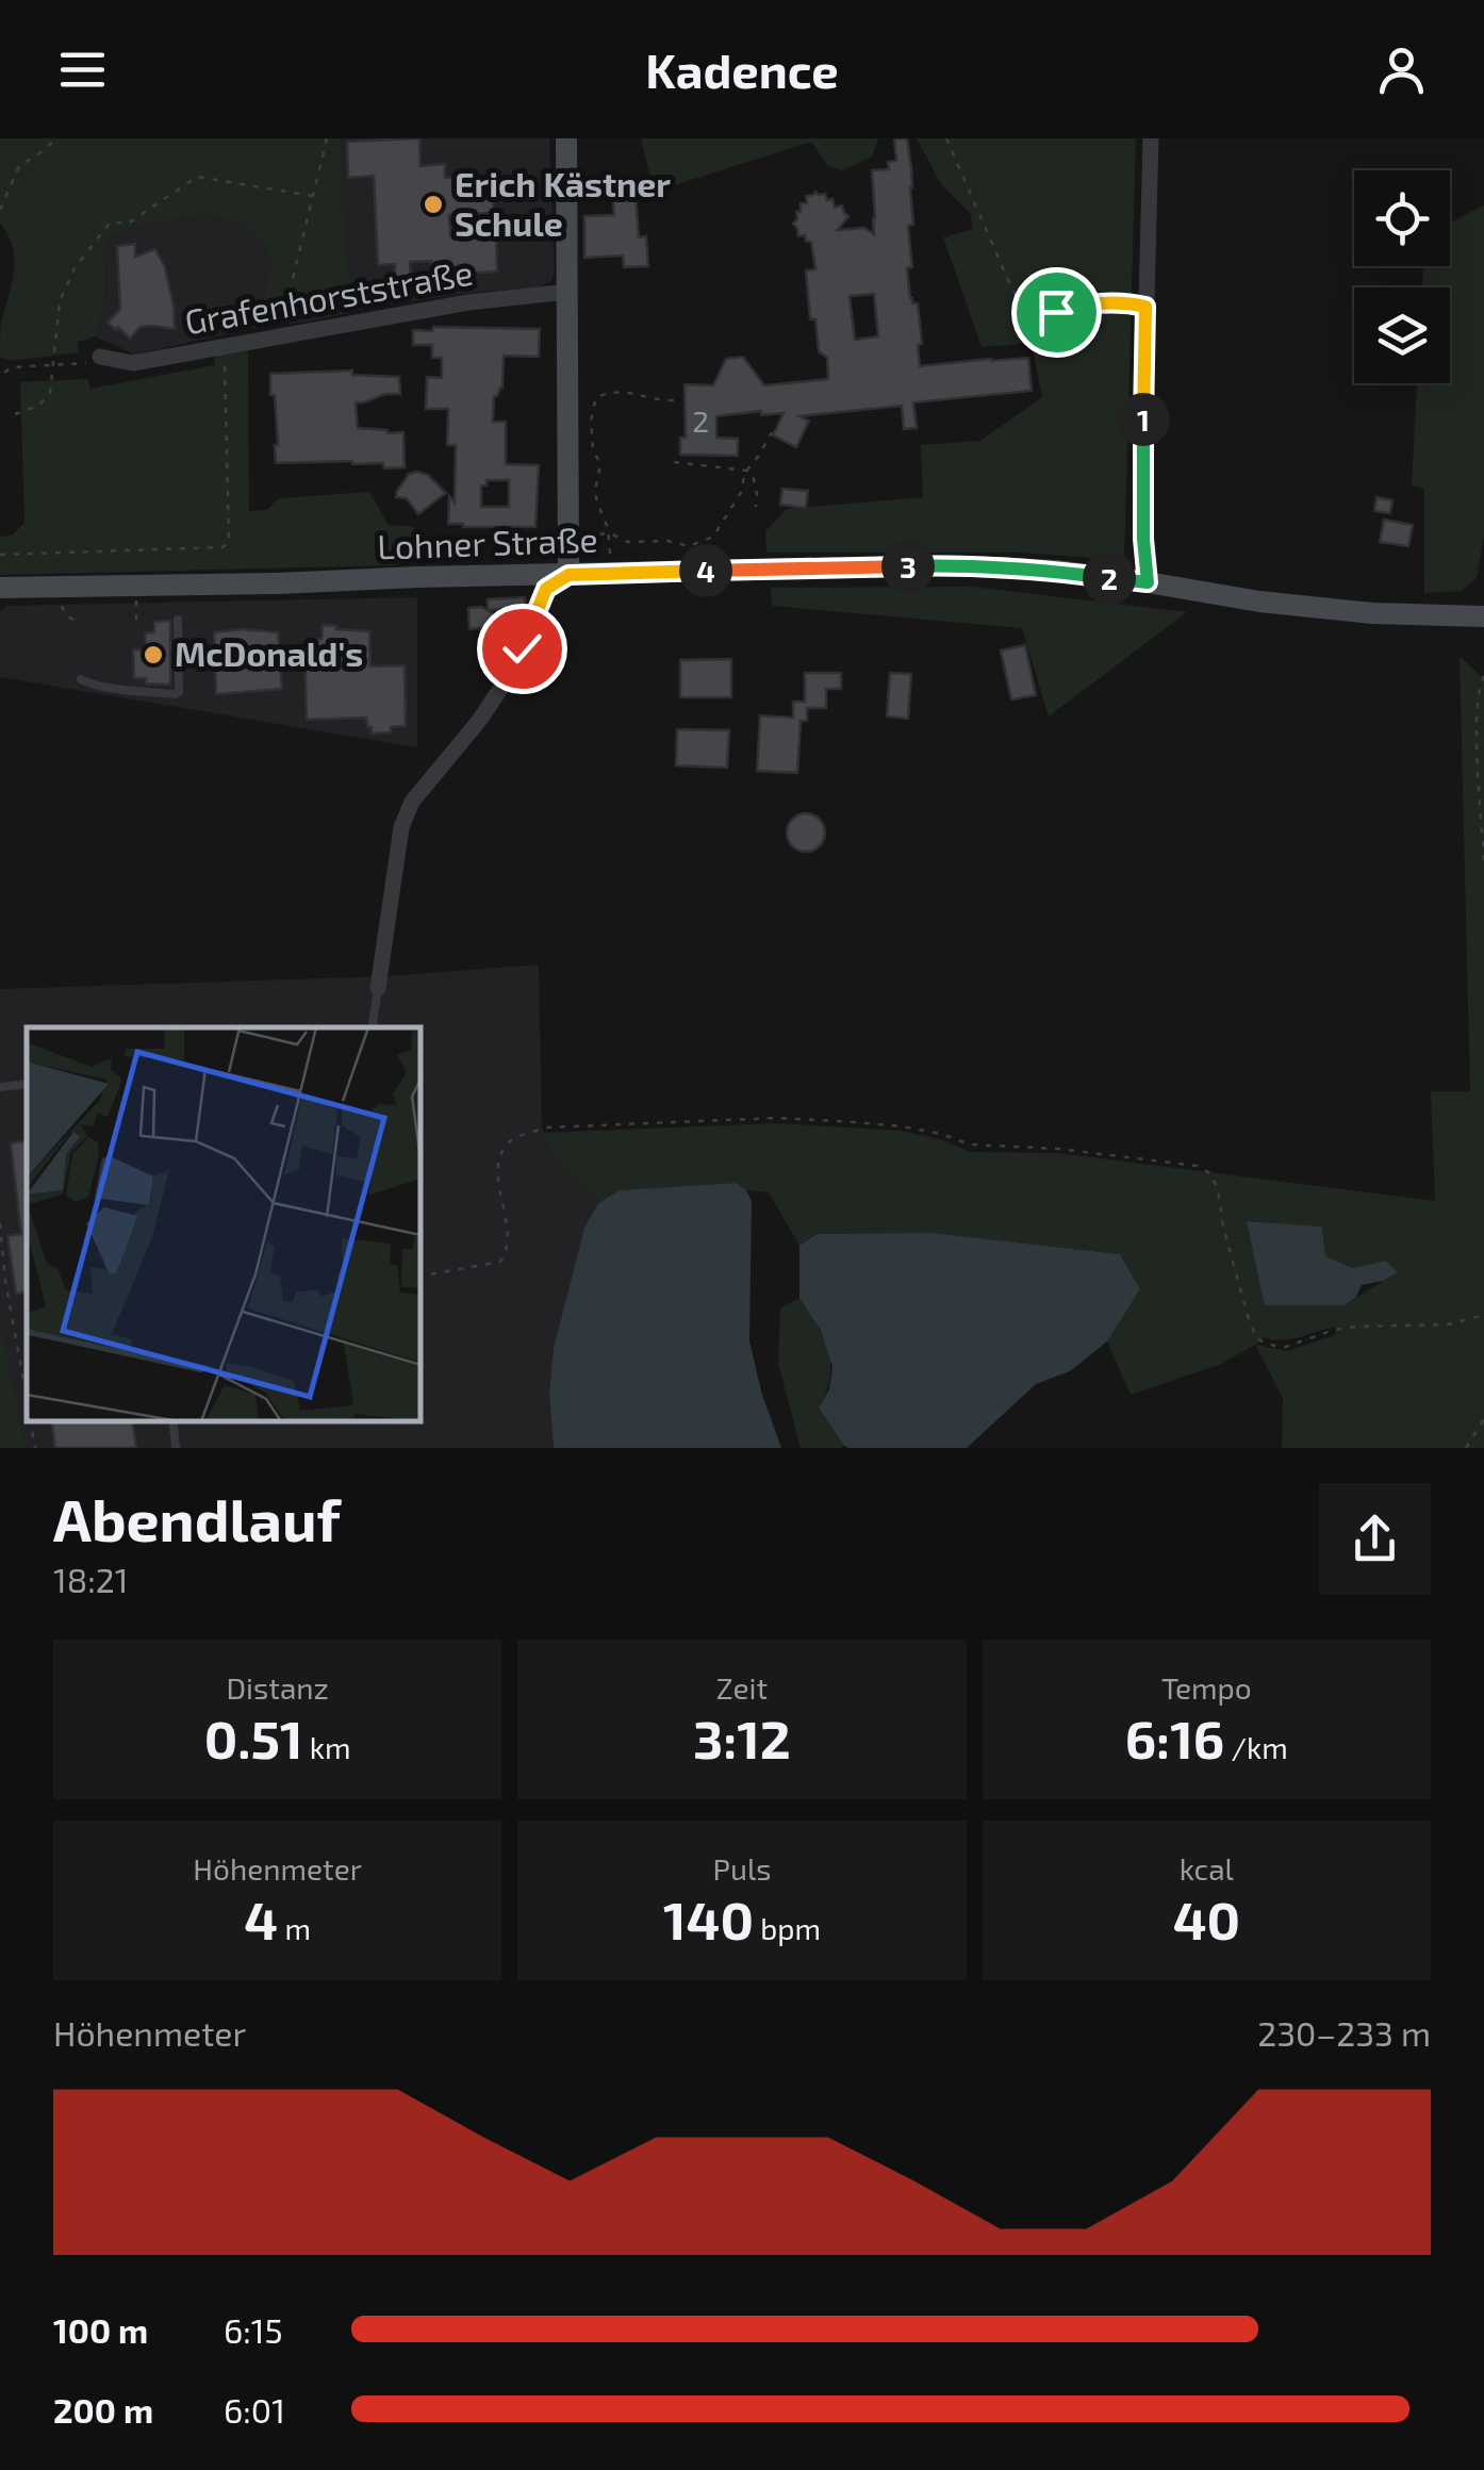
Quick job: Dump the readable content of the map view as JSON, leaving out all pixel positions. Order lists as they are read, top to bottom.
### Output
{
  "streets": {
    "main road": ["Lohner Straße"],
    "street": ["Grafenhorststraße"]
  },
  "places": ["Erich Kästner Schule", "McDonald's"],
  "house_numbers": ["2"],
  "page": {
    "header": "Kadence",
    "pins": [
      "1",
      "3",
      "4",
      "2"
    ],
    "heading": ["Abendlauf", "18:21"],
    "stats": [
      ["Distanz", "0.51 km"],
      ["Zeit", "3:12"],
      ["Tempo", "6:16 /km"],
      ["Höhenmeter", "4 m"],
      ["Puls", "140 bpm"],
      ["kcal", "40"]
    ],
    "chart": ["Höhenmeter", "230–233 m"],
    "list": [
      {
        "name": "100 m",
        "note": "6:15"
      },
      {
        "name": "200 m",
        "note": "6:01"
      }
    ]
  }
}
